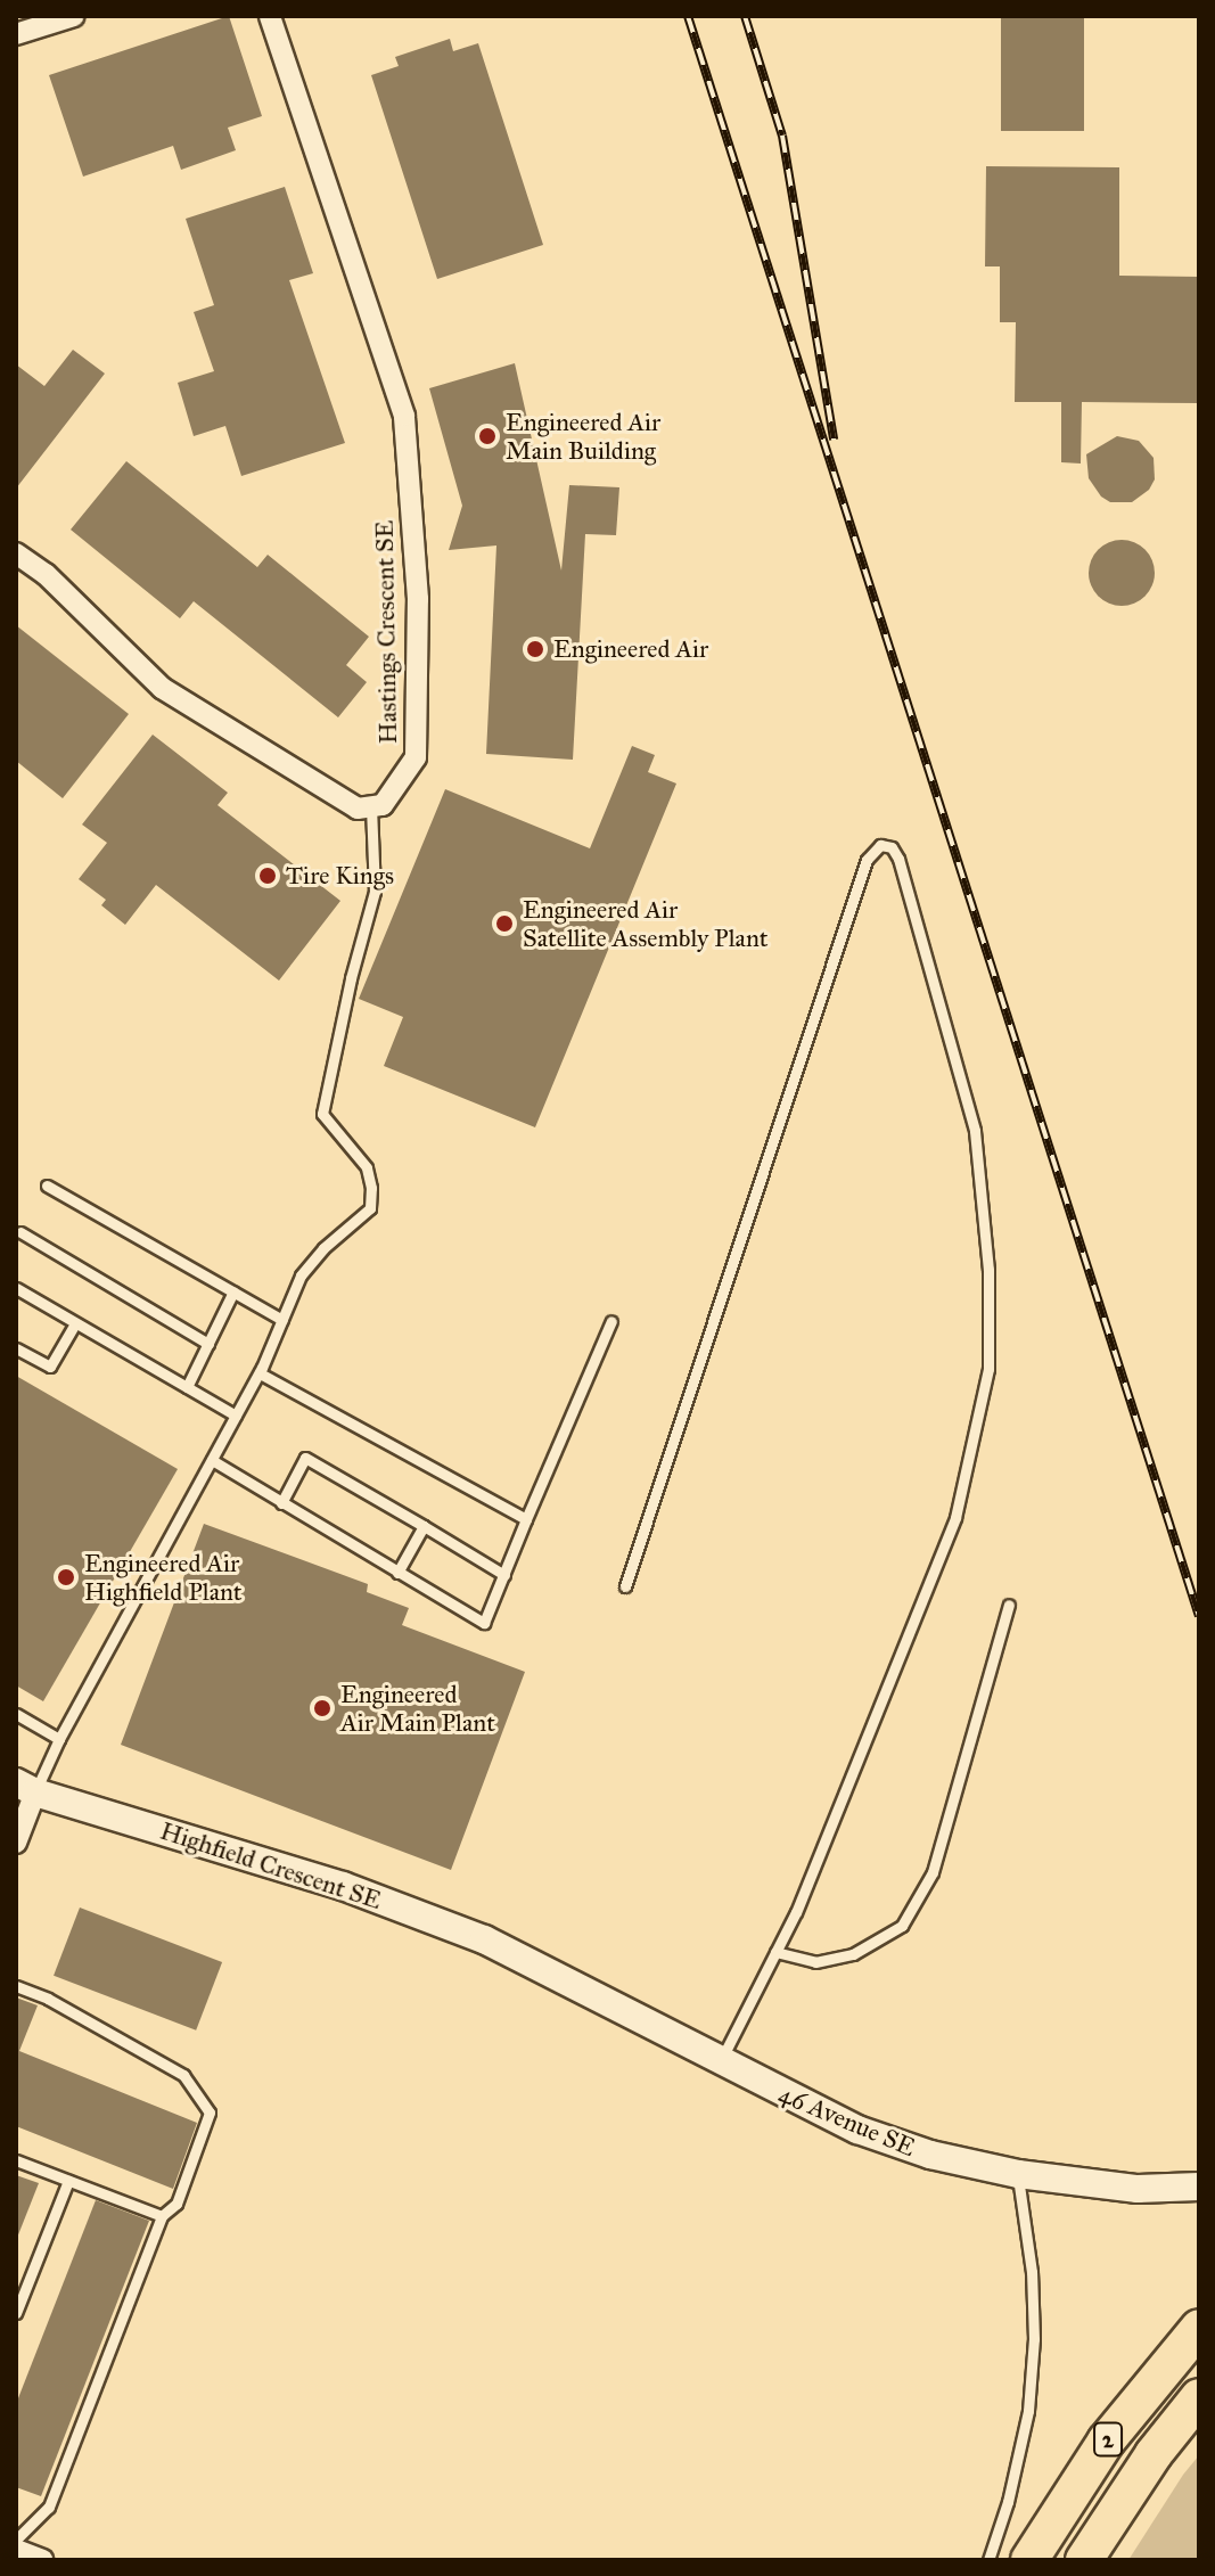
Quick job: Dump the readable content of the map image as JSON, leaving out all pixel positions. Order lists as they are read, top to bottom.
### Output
{
  "streets": {
    "highway": ["2"],
    "street": ["Hastings Crescent SE", "Highfield Crescent SE", "46 Avenue SE"]
  },
  "crossings": [
    ["Highfield Crescent SE", "46 Avenue SE"]
  ],
  "places": [
    "Engineered Air Main Building",
    "Engineered Air",
    "Tire Kings",
    "Engineered Air Satellite Assembly Plant",
    "Engineered Air Highfield Plant",
    "Engineered Air Main Plant"
  ]
}
